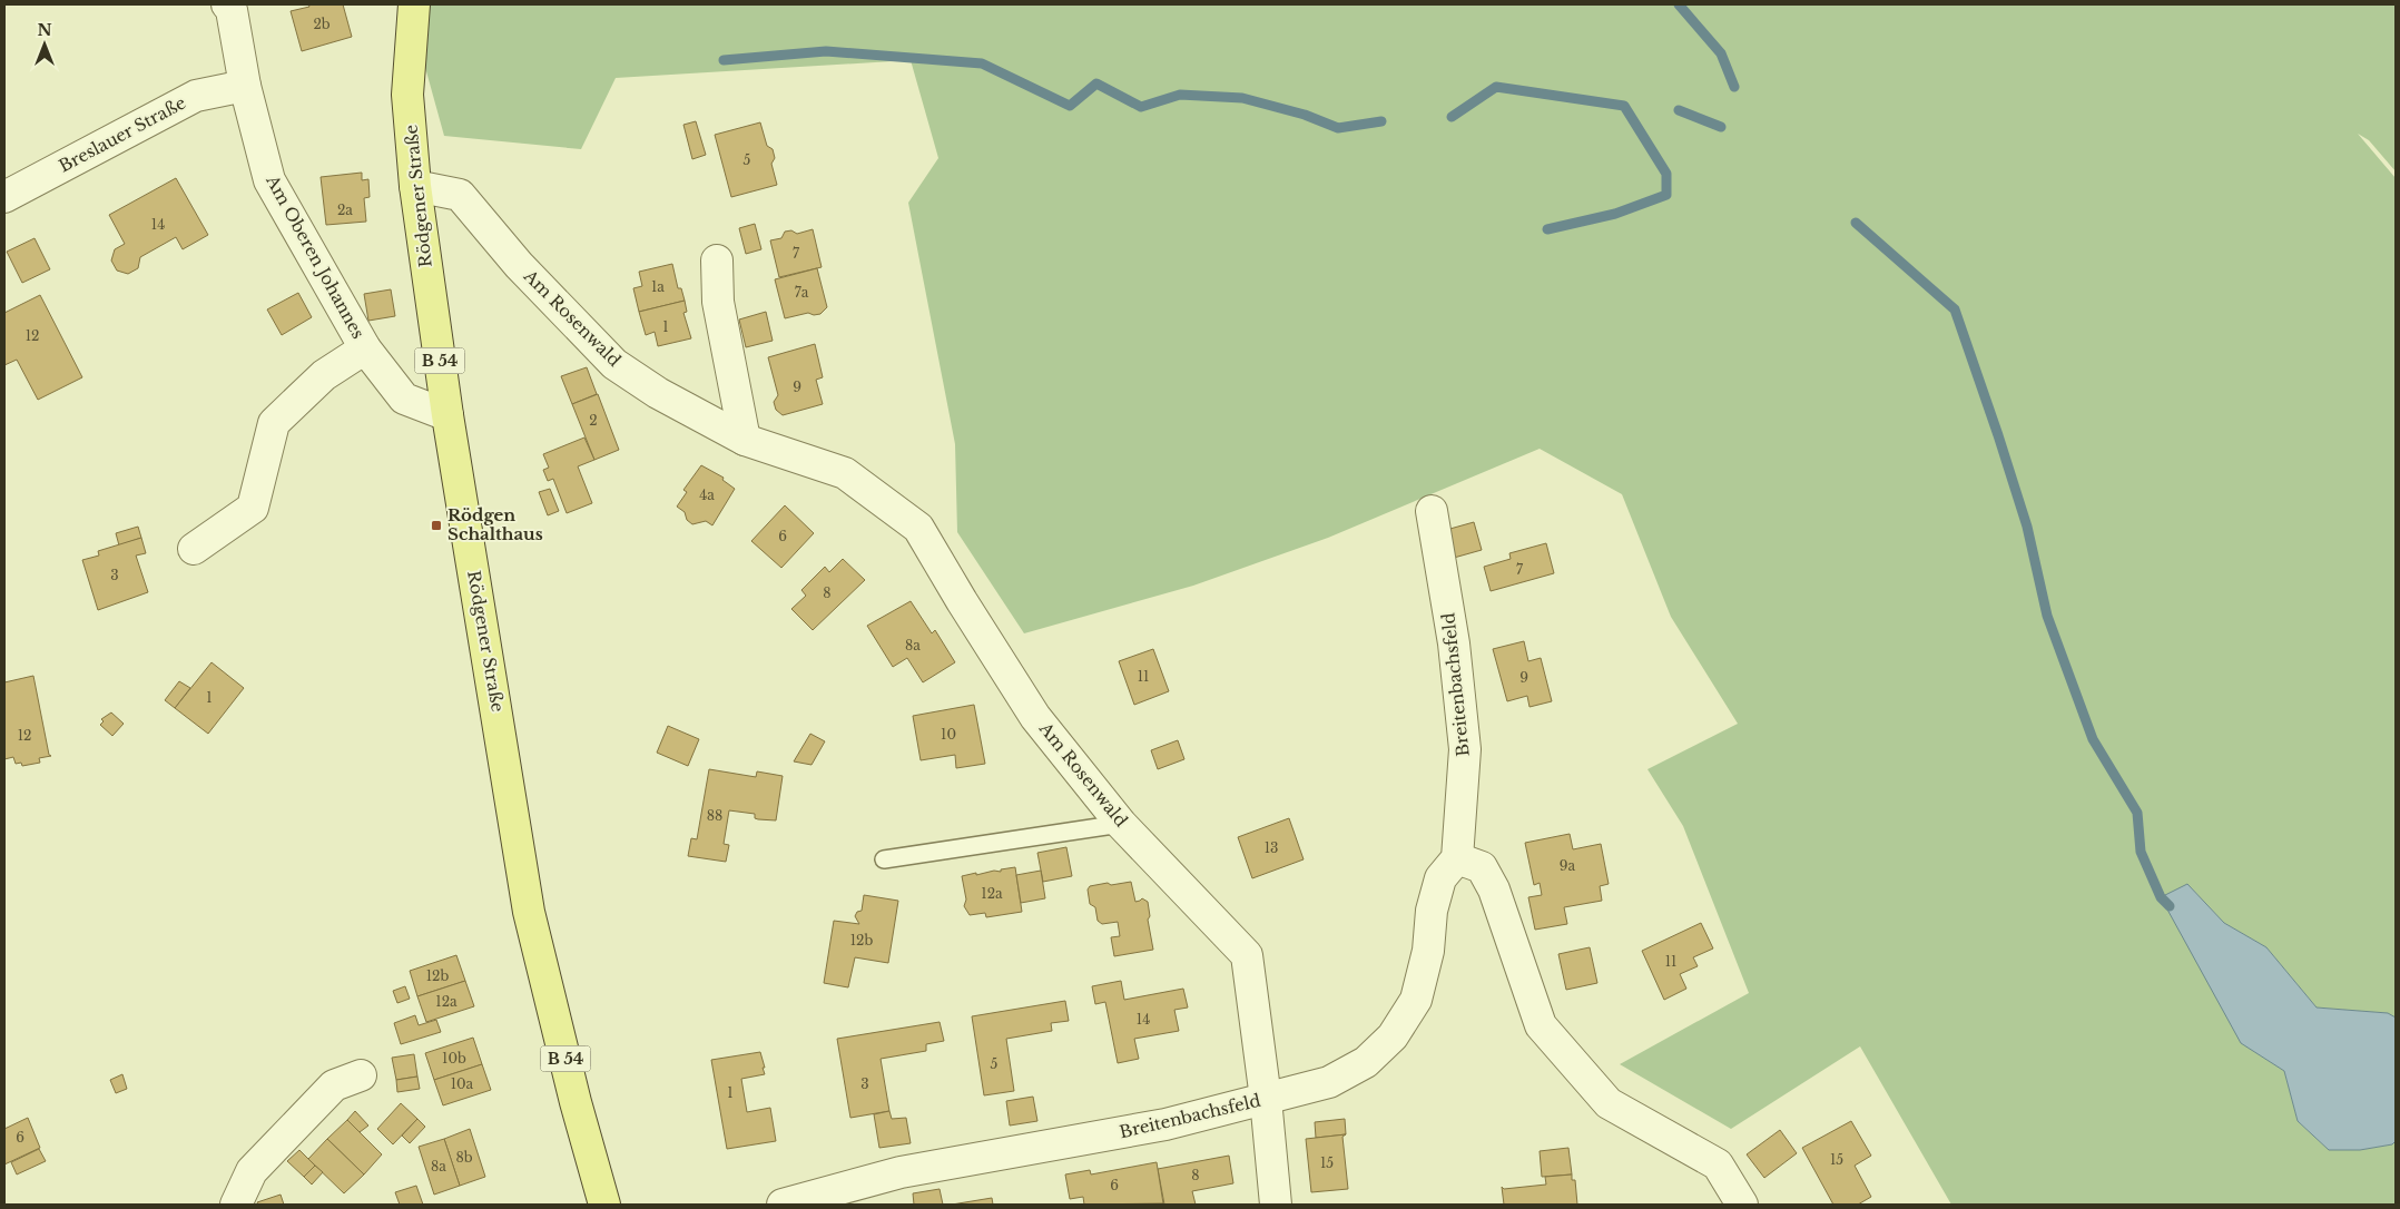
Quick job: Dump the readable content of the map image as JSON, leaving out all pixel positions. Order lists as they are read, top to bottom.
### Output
{
  "streets": {
    "main road": ["Rödgener Straße", "B 54"],
    "street": [
      "Breslauer Straße",
      "Am Oberen Johannes",
      "Am Rosenwald",
      "Breitenbachsfeld"
    ]
  },
  "crossings": [
    ["Breslauer Straße", "Am Oberen Johannes"],
    ["Rödgener Straße", "Am Oberen Johannes"],
    ["Rödgener Straße", "Am Rosenwald"],
    ["Am Rosenwald", "Breitenbachsfeld"]
  ],
  "places": {
    "transit": ["Rödgen Schalthaus"]
  },
  "house_numbers": [
    "2b",
    "5",
    "2a",
    "14",
    "7",
    "1a",
    "7a",
    "1",
    "12",
    "9",
    "2",
    "4a",
    "6",
    "7",
    "3",
    "8",
    "8a",
    "11",
    "9",
    "1",
    "10",
    "12",
    "88",
    "13",
    "9a",
    "12a",
    "12b",
    "11",
    "12b",
    "12a",
    "14",
    "10b",
    "5",
    "10a",
    "3",
    "1",
    "6",
    "8b",
    "15",
    "15",
    "8a",
    "8",
    "6"
  ],
  "north": "top"
}
